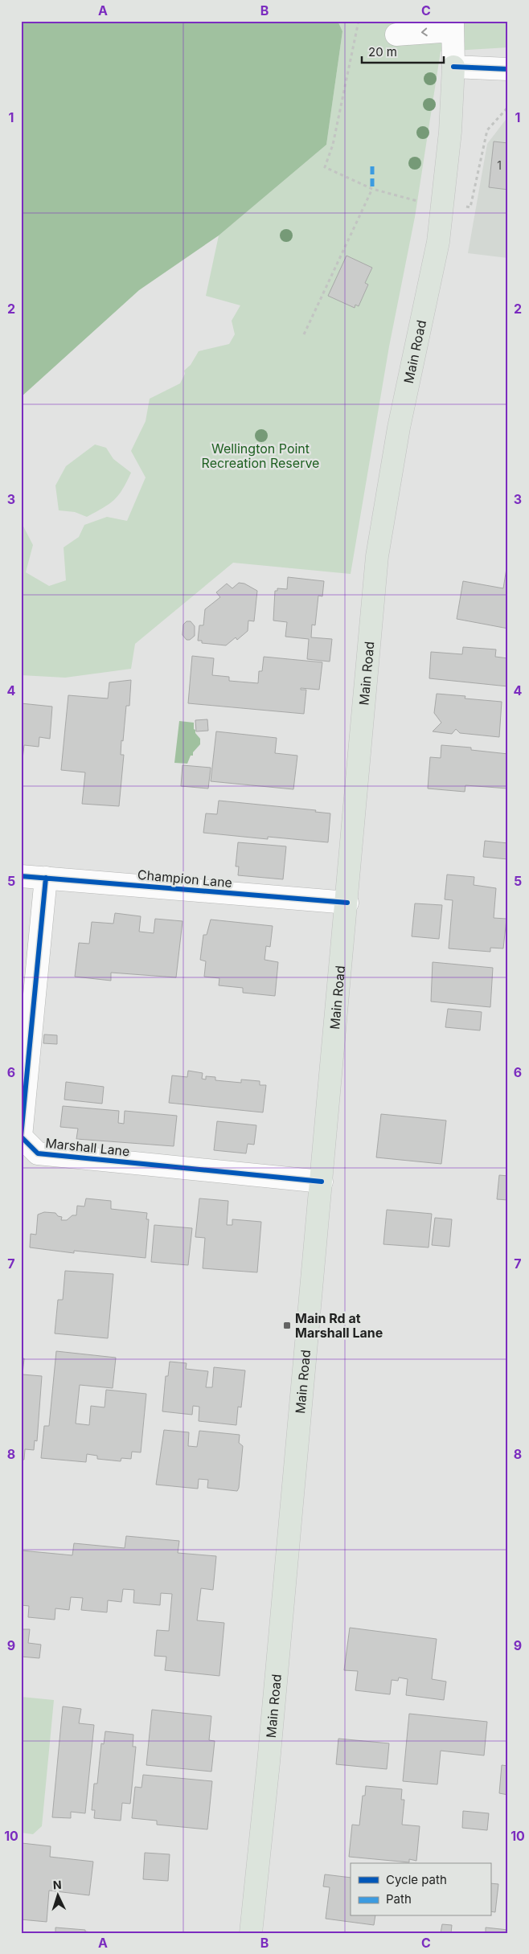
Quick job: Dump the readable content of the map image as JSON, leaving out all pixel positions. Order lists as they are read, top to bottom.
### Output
{
  "streets": {
    "main road": ["Main Road"],
    "street": ["Champion Lane", "Marshall Lane"]
  },
  "crossings": [
    ["Main Road", "Champion Lane"],
    ["Main Road", "Marshall Lane"],
    ["Champion Lane", "Marshall Lane"]
  ],
  "parks": ["Wellington Point Recreation Reserve"],
  "places": {
    "transit": ["Main Rd at Marshall Lane"]
  },
  "house_numbers": ["1"],
  "legend": ["Cycle path", "Path"],
  "scale_bar": "20 m",
  "north": "top",
  "grid": {
    "columns": ["A", "B", "C"],
    "rows": [
      "1",
      "2",
      "3",
      "4",
      "5",
      "6",
      "7",
      "8",
      "9",
      "10"
    ]
  }
}
